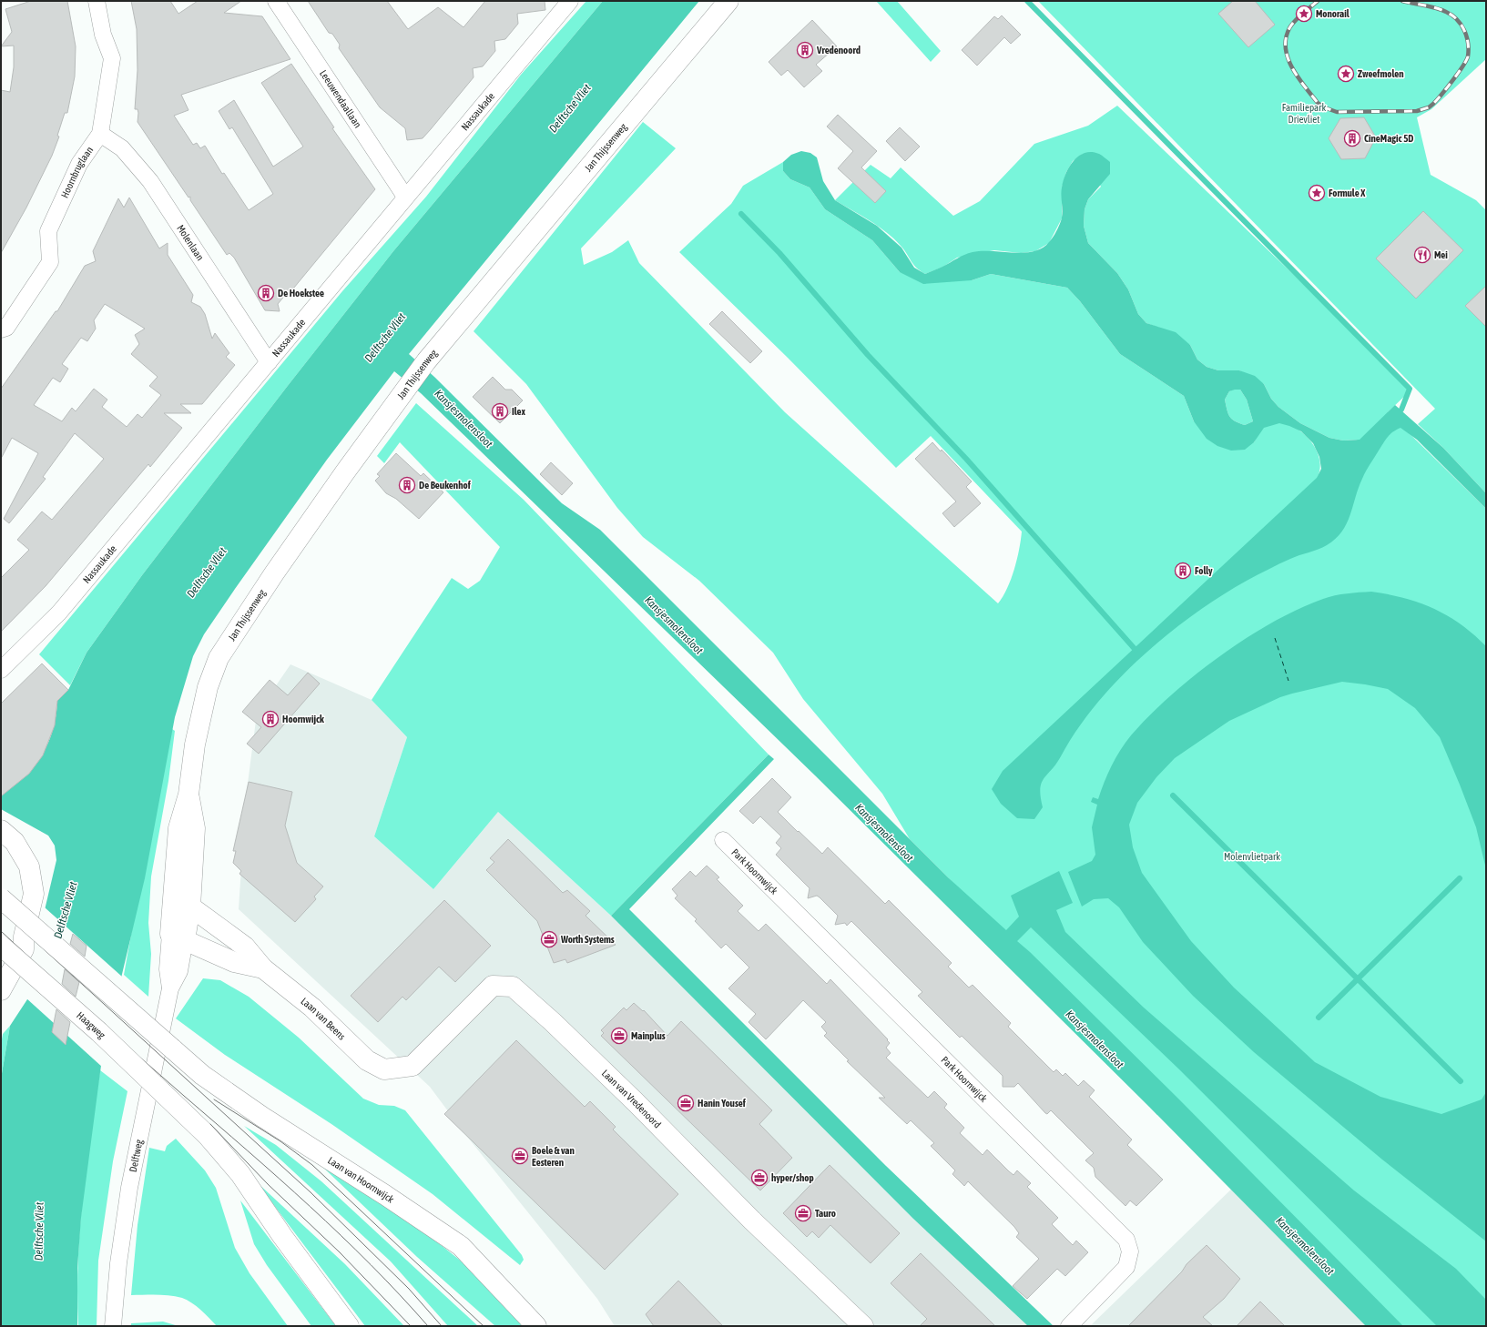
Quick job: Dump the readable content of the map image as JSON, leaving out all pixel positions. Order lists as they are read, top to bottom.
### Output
{
  "streets": {
    "street": [
      "Leeuwendaallaan",
      "Nassaukade",
      "Jan Thijssenweg",
      "Hoornbruglaan",
      "Molenlaan",
      "Park Hoornwijck",
      "Laan van Beens",
      "Haagweg",
      "Laan van Vredenoord",
      "Delftweg",
      "Laan van Hoornwijck"
    ]
  },
  "crossings": [
    ["Leeuwendaallaan", "Nassaukade"],
    ["Nassaukade", "Molenlaan"],
    ["Jan Thijssenweg", "Laan van Beens"],
    ["Jan Thijssenweg", "Delftweg"],
    ["Hoornbruglaan", "Molenlaan"],
    ["Laan van Beens", "Laan van Vredenoord"],
    ["Laan van Beens", "Delftweg"]
  ],
  "water": ["Delftsche Vliet", "Kansjesmolensloot"],
  "parks": ["Familiepark Drievliet", "Molenvlietpark"],
  "places": {
    "place": ["Monorail", "Zweefmolen", "Formule X"],
    "building": [
      "Vredenoord",
      "CineMagic 5D",
      "De Hoekstee",
      "Ilex",
      "De Beukenhof",
      "Folly",
      "Hoornwijck"
    ],
    "restaurant": ["Mei"],
    "office": [
      "Worth Systems",
      "Mainplus",
      "Hanin Yousef",
      "Boele & van Eesteren",
      "hyper/shop",
      "Tauro"
    ]
  }
}
